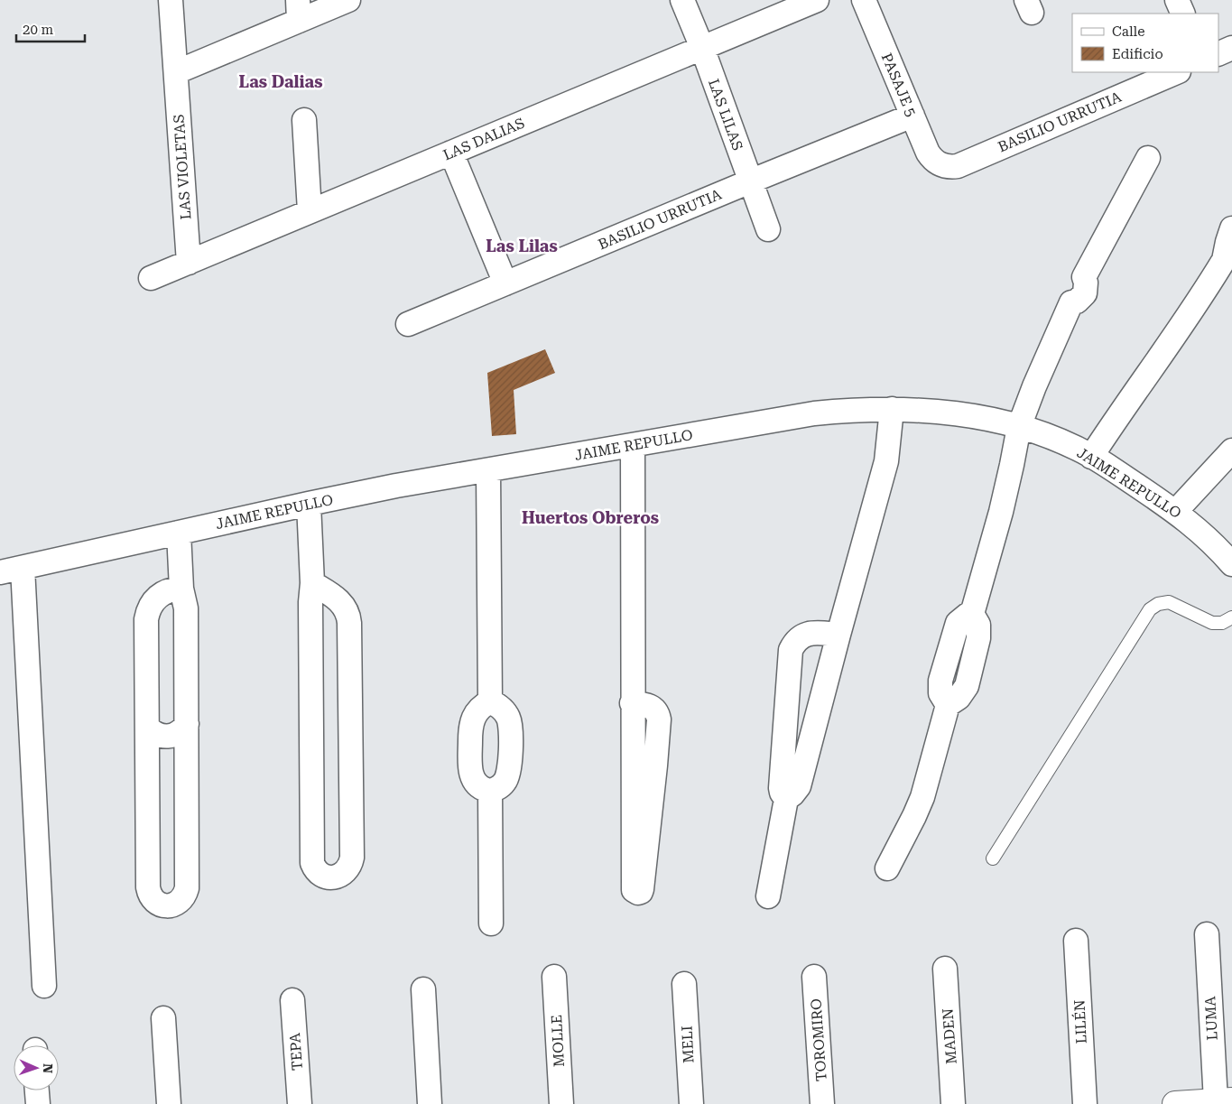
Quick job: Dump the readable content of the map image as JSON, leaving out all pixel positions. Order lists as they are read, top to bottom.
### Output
{
  "streets": {
    "street": [
      "PASAJE 5",
      "LAS LILAS",
      "BASILIO URRUTIA",
      "LAS DALIAS",
      "LAS VIOLETAS",
      "JAIME REPULLO",
      "LUMA",
      "LILÉN",
      "MADEN",
      "TOROMIRO",
      "MOLLE",
      "MELI",
      "TEPA"
    ]
  },
  "crossings": [
    ["PASAJE 5", "BASILIO URRUTIA"],
    ["LAS LILAS", "BASILIO URRUTIA"],
    ["LAS LILAS", "LAS DALIAS"],
    ["LAS DALIAS", "LAS VIOLETAS"]
  ],
  "districts": ["Las Dalias", "Las Lilas", "Huertos Obreros"],
  "legend": ["Calle", "Edificio"],
  "scale_bar": "20 m",
  "north": "right"
}
